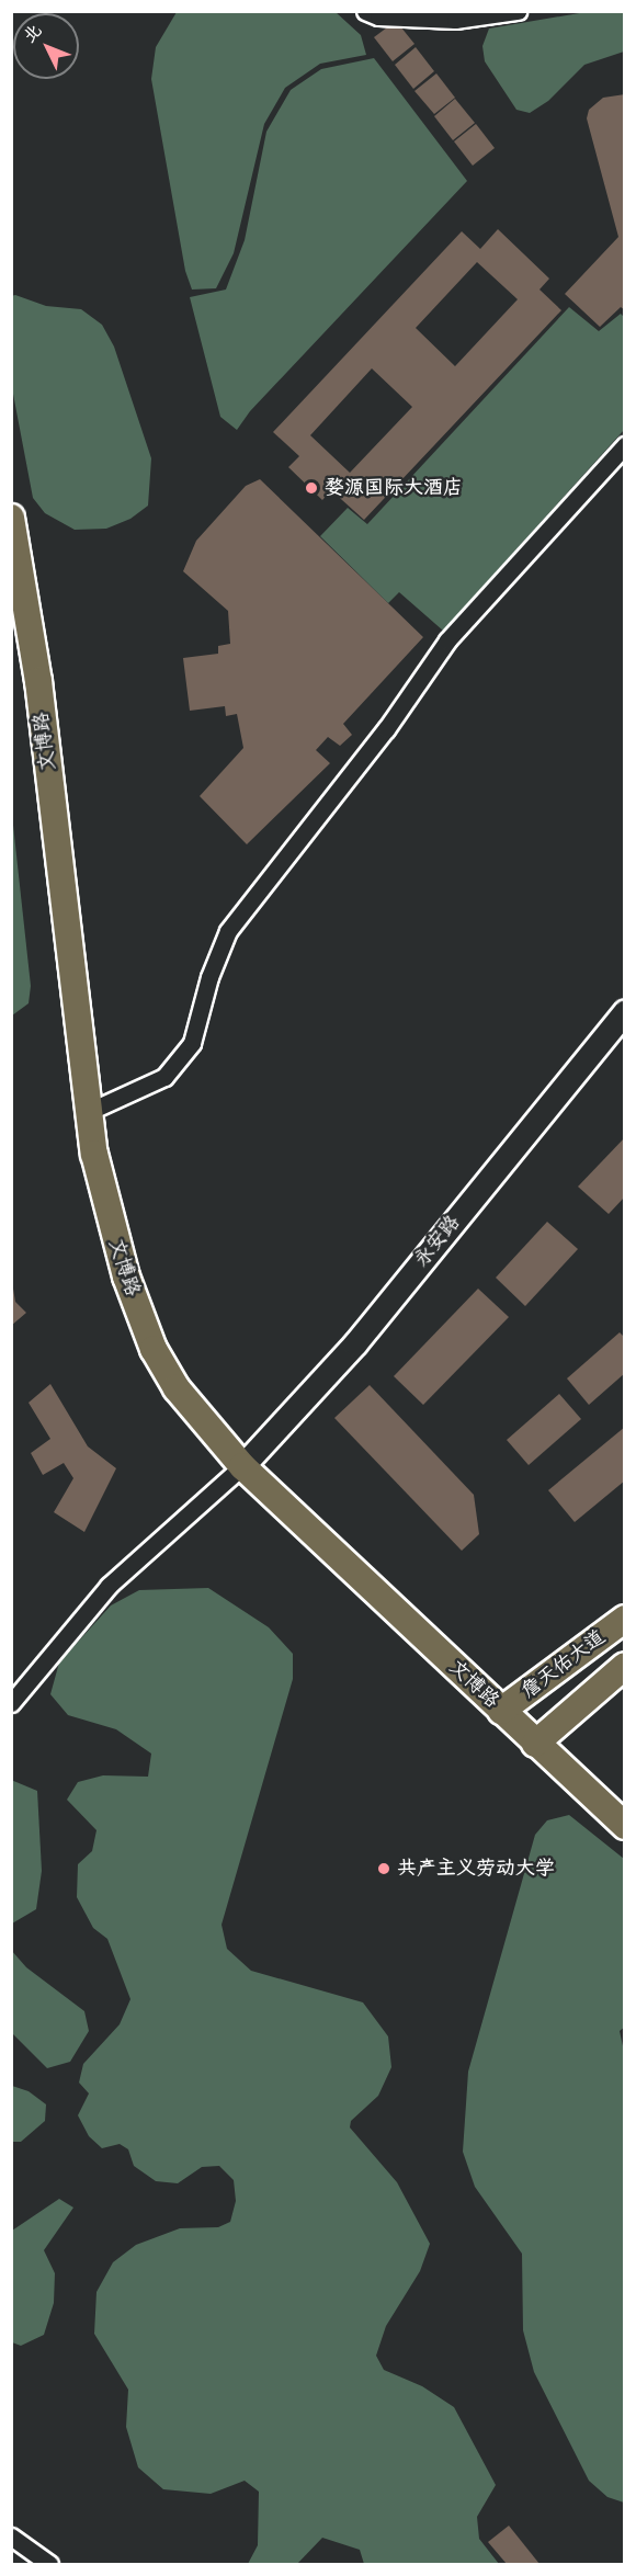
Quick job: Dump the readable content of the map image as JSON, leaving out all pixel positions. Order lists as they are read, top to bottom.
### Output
{
  "streets": {
    "main road": ["文博路", "詹天佑大道"],
    "street": ["永安路"]
  },
  "crossings": [
    ["文博路", "永安路"],
    ["文博路", "詹天佑大道"]
  ],
  "places": ["婺源国际大酒店", "共产主义劳动大学"],
  "north": "top left"
}
